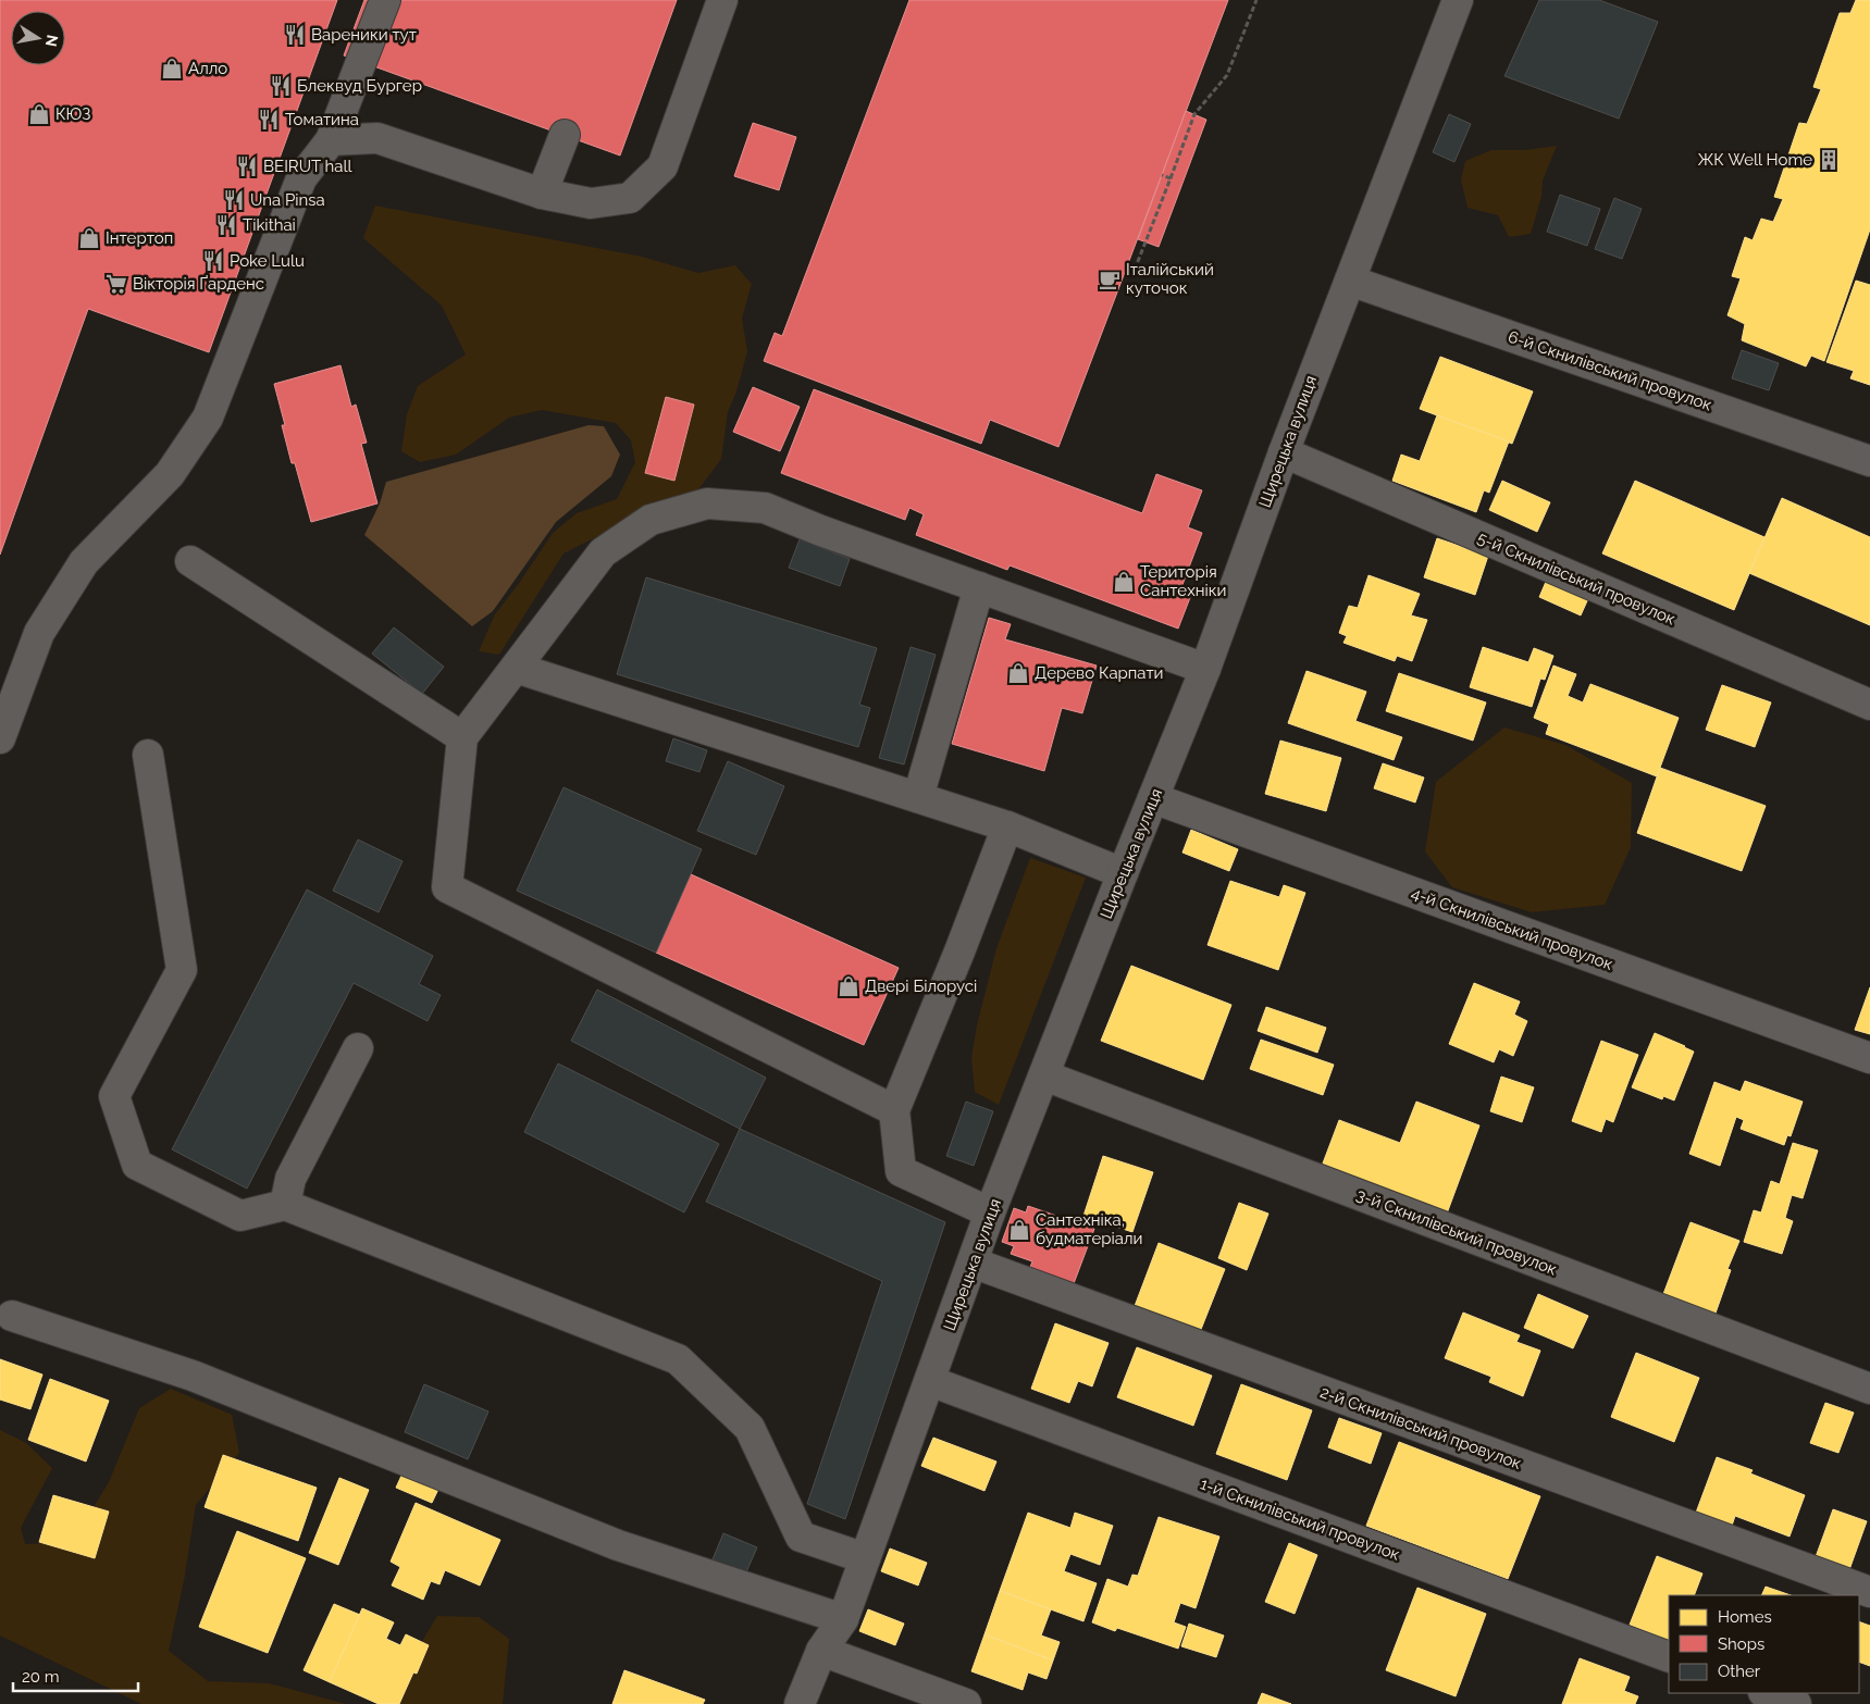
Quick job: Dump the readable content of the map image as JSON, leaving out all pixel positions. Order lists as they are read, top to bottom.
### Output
{
  "streets": {
    "street": [
      "6-й Скнилівський провулок",
      "Щирецька вулиця",
      "5-й Скнилівський провулок",
      "4-й Скнилівський провулок",
      "3-й Скнилівський провулок",
      "2-й Скнилівський провулок",
      "1-й Скнилівський провулок"
    ]
  },
  "crossings": [
    ["6-й Скнилівський провулок", "Щирецька вулиця"],
    ["Щирецька вулиця", "5-й Скнилівський провулок"],
    ["Щирецька вулиця", "4-й Скнилівський провулок"],
    ["Щирецька вулиця", "3-й Скнилівський провулок"],
    ["Щирецька вулиця", "2-й Скнилівський провулок"],
    ["Щирецька вулиця", "1-й Скнилівський провулок"]
  ],
  "places": {
    "restaurant": [
      "Вареники тут",
      "Блеквуд Бургер",
      "Томатина",
      "BEIRUT hall",
      "Una Pinsa",
      "Tikithai",
      "Poke Lulu"
    ],
    "shop": [
      "Алло",
      "КЮЗ",
      "Інтертоп",
      "Територія Сантехніки",
      "Дерево Карпати",
      "Двері Білорусі",
      "Сантехніка, будматеріали"
    ],
    "building": ["ЖК Well Home"],
    "cafe": ["Італійський куточок"],
    "supermarket": ["Вікторія Ґарденс"]
  },
  "legend": ["Homes", "Shops", "Other"],
  "scale_bar": "20 m",
  "north": "right"
}
